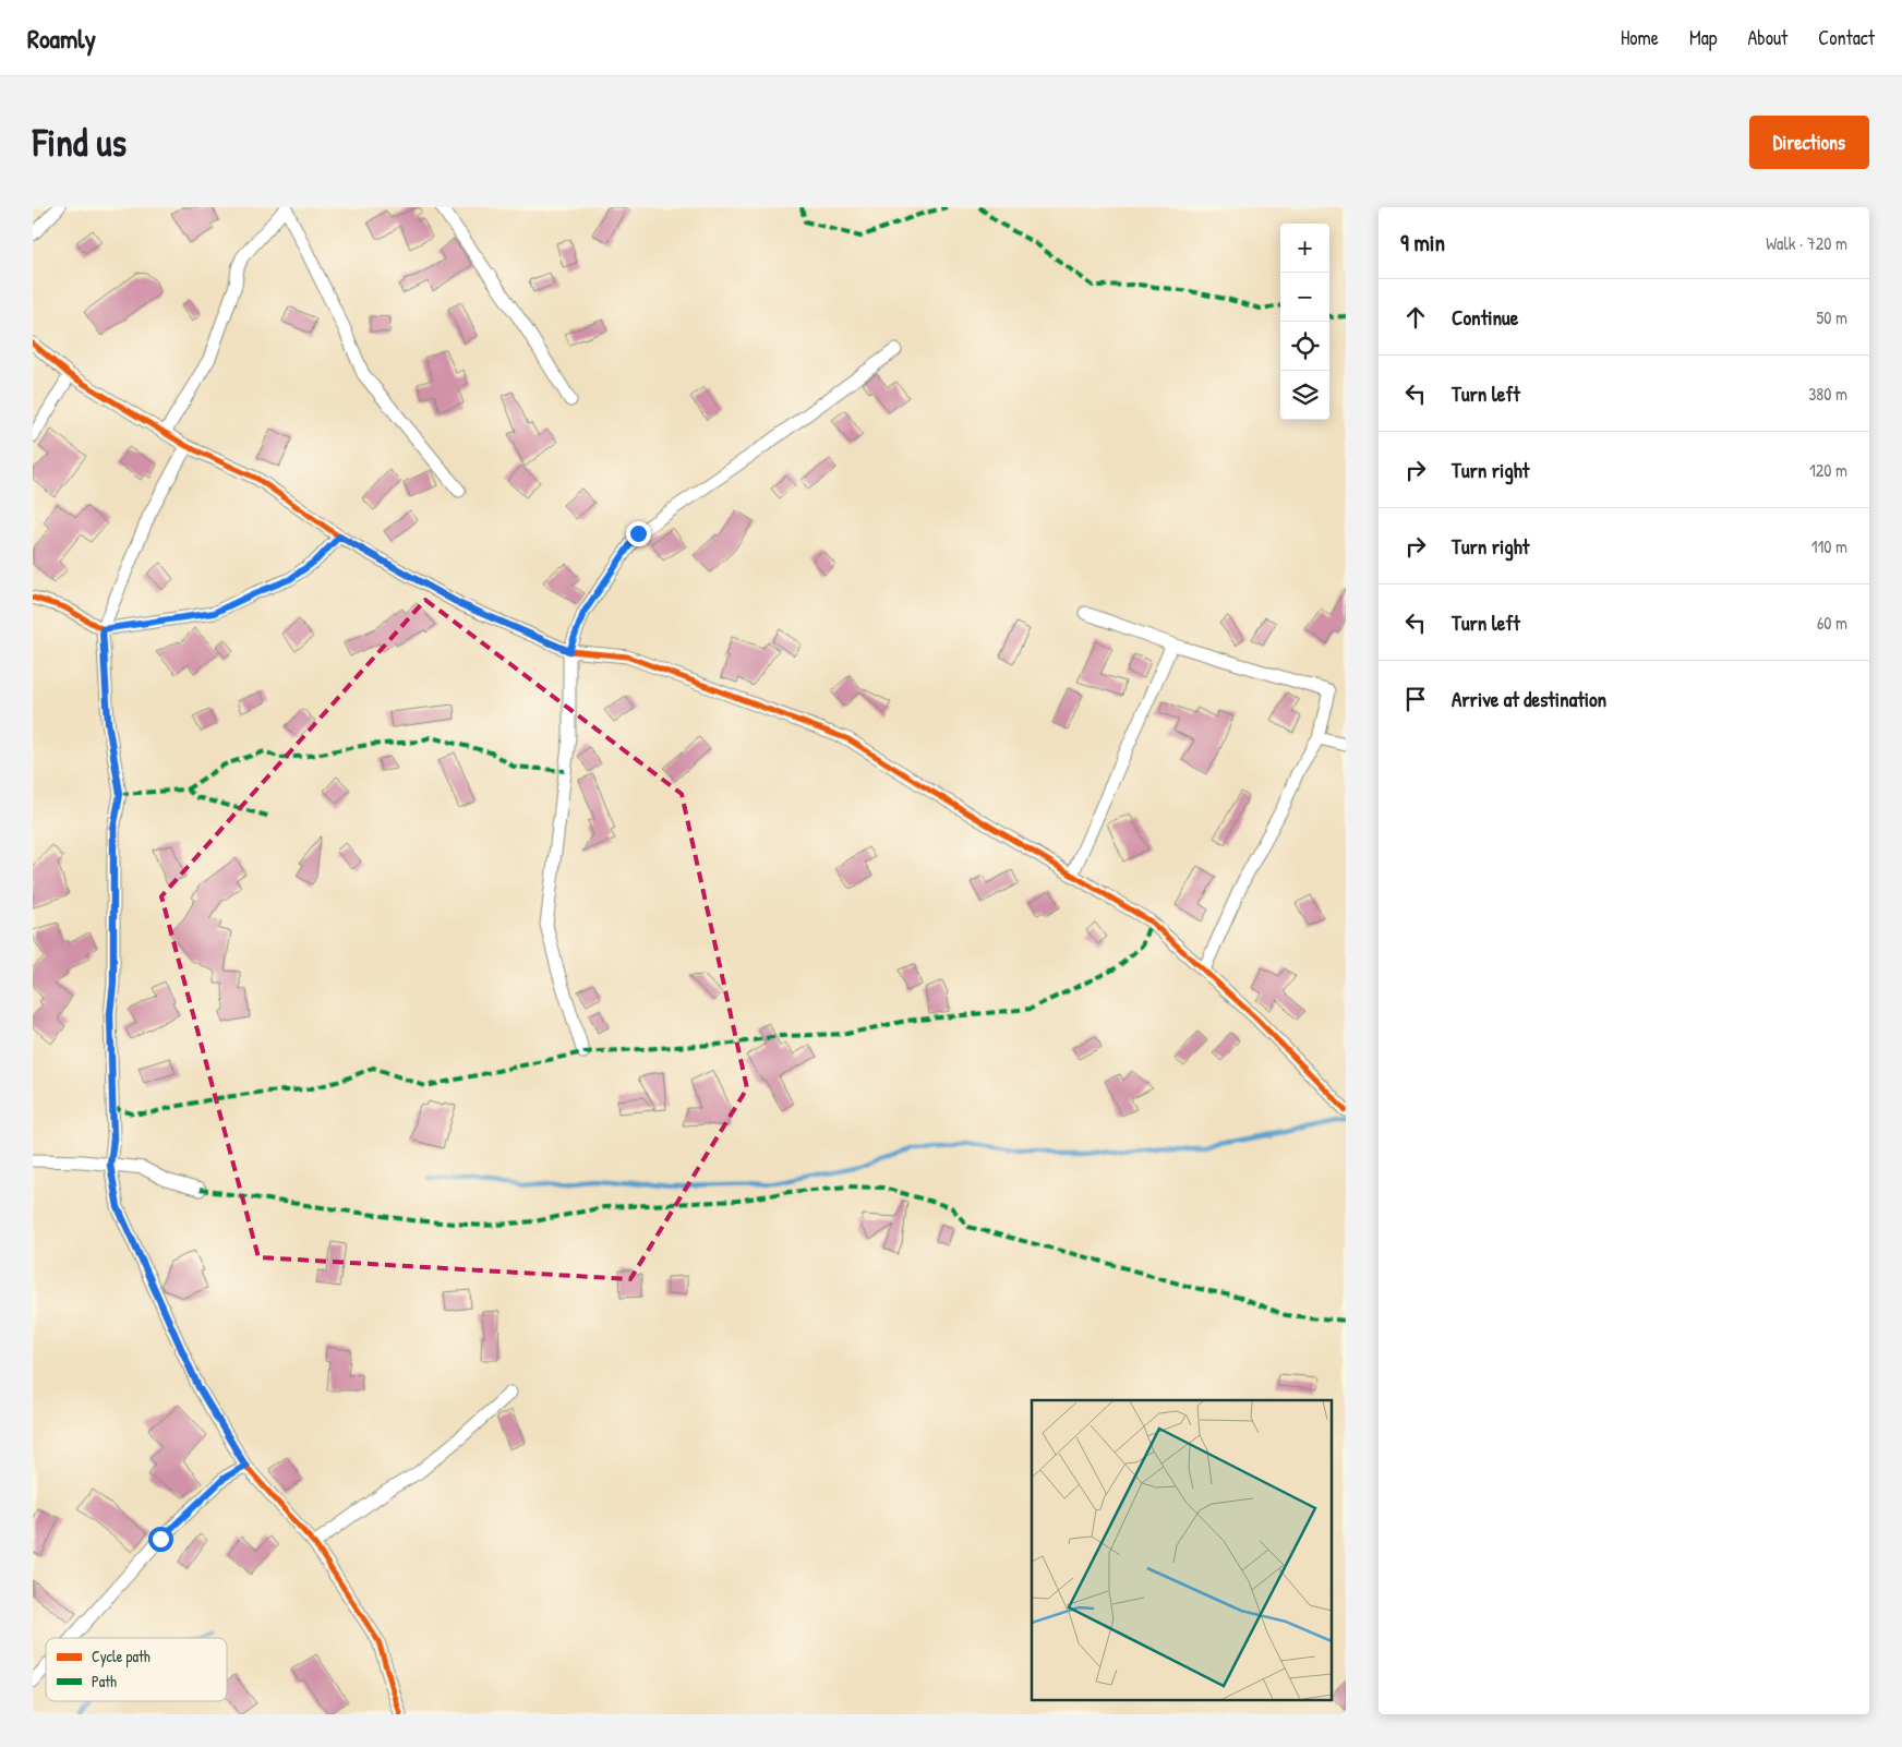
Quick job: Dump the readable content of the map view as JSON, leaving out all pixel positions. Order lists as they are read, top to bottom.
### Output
{
  "legend": ["Cycle path", "Path"],
  "page": {
    "header": "Roamly",
    "nav": [
      "Home",
      "Map",
      "About",
      "Contact"
    ],
    "buttons": "Directions",
    "title": "Find us",
    "heading": ["9 min", "Walk · 720 m"],
    "map_buttons": ["+", "−"],
    "list": [
      ["Continue", "50 m"],
      ["Turn left", "380 m"],
      ["Turn right", "120 m"],
      ["Turn right", "110 m"],
      ["Turn left", "60 m"],
      "Arrive at destination"
    ]
  }
}
